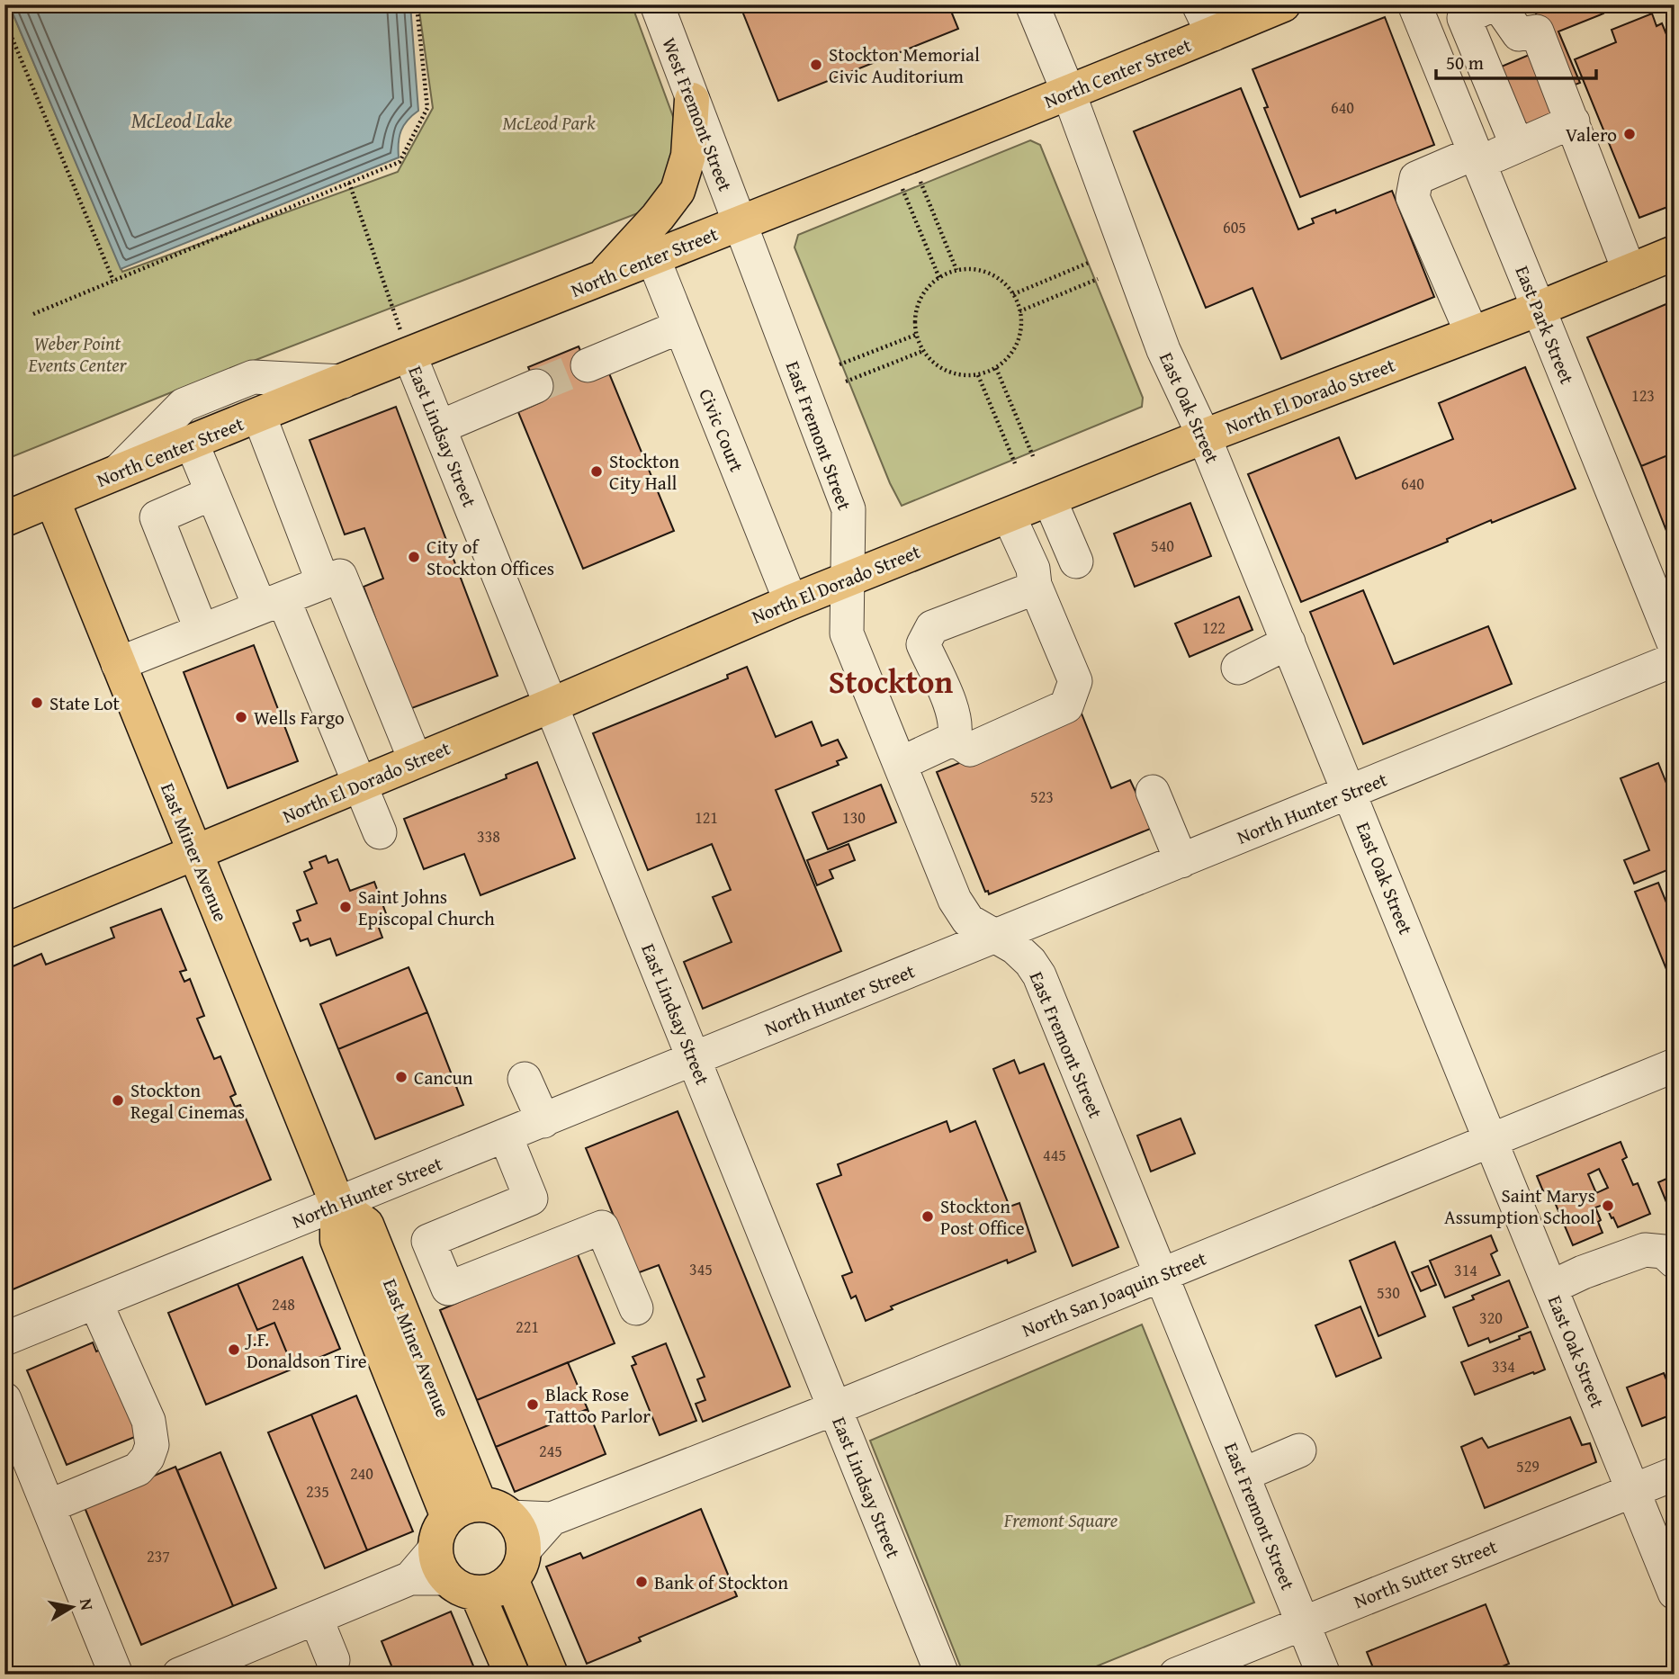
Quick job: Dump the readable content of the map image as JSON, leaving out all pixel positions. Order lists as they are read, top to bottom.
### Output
{
  "streets": {
    "main road": ["North Center Street", "North El Dorado Street", "East Miner Avenue"],
    "street": [
      "West Fremont Street",
      "East Park Street",
      "East Oak Street",
      "Civic Court",
      "East Fremont Street",
      "East Lindsay Street",
      "North Hunter Street",
      "North San Joaquin Street",
      "North Sutter Street"
    ]
  },
  "crossings": [
    ["North Center Street", "West Fremont Street"],
    ["North Center Street", "East Oak Street"],
    ["North Center Street", "Civic Court"],
    ["North Center Street", "East Fremont Street"],
    ["North Center Street", "East Lindsay Street"],
    ["North Center Street", "East Miner Avenue"],
    ["West Fremont Street", "East Fremont Street"],
    ["East Park Street", "North El Dorado Street"],
    ["North El Dorado Street", "East Oak Street"],
    ["North El Dorado Street", "Civic Court"],
    ["North El Dorado Street", "East Fremont Street"],
    ["North El Dorado Street", "East Lindsay Street"],
    ["North El Dorado Street", "East Miner Avenue"],
    ["East Oak Street", "North Hunter Street"],
    ["East Oak Street", "North San Joaquin Street"],
    ["East Oak Street", "North Sutter Street"],
    ["East Fremont Street", "North Hunter Street"],
    ["East Fremont Street", "North San Joaquin Street"],
    ["East Fremont Street", "North Sutter Street"],
    ["East Lindsay Street", "North Hunter Street"],
    ["East Lindsay Street", "North San Joaquin Street"],
    ["North Hunter Street", "East Miner Avenue"],
    ["East Miner Avenue", "North San Joaquin Street"]
  ],
  "districts": ["Stockton"],
  "water": ["McLeod Lake"],
  "parks": ["McLeod Park", "Weber Point Events Center", "Fremont Square"],
  "places": [
    "Stockton Memorial Civic Auditorium",
    "Valero",
    "Stockton City Hall",
    "City of Stockton Offices",
    "State Lot",
    "Wells Fargo",
    "Saint Johns Episcopal Church",
    "Cancun",
    "Stockton Regal Cinemas",
    "Saint Marys Assumption School",
    "Stockton Post Office",
    "J.F. Donaldson Tire",
    "Black Rose Tattoo Parlor",
    "Bank of Stockton"
  ],
  "house_numbers": [
    "640",
    "605",
    "123",
    "640",
    "540",
    "122",
    "523",
    "121",
    "130",
    "338",
    "445",
    "345",
    "314",
    "530",
    "248",
    "320",
    "221",
    "334",
    "245",
    "529",
    "240",
    "235",
    "237"
  ],
  "scale_bar": "50 m",
  "north": "right"
}
